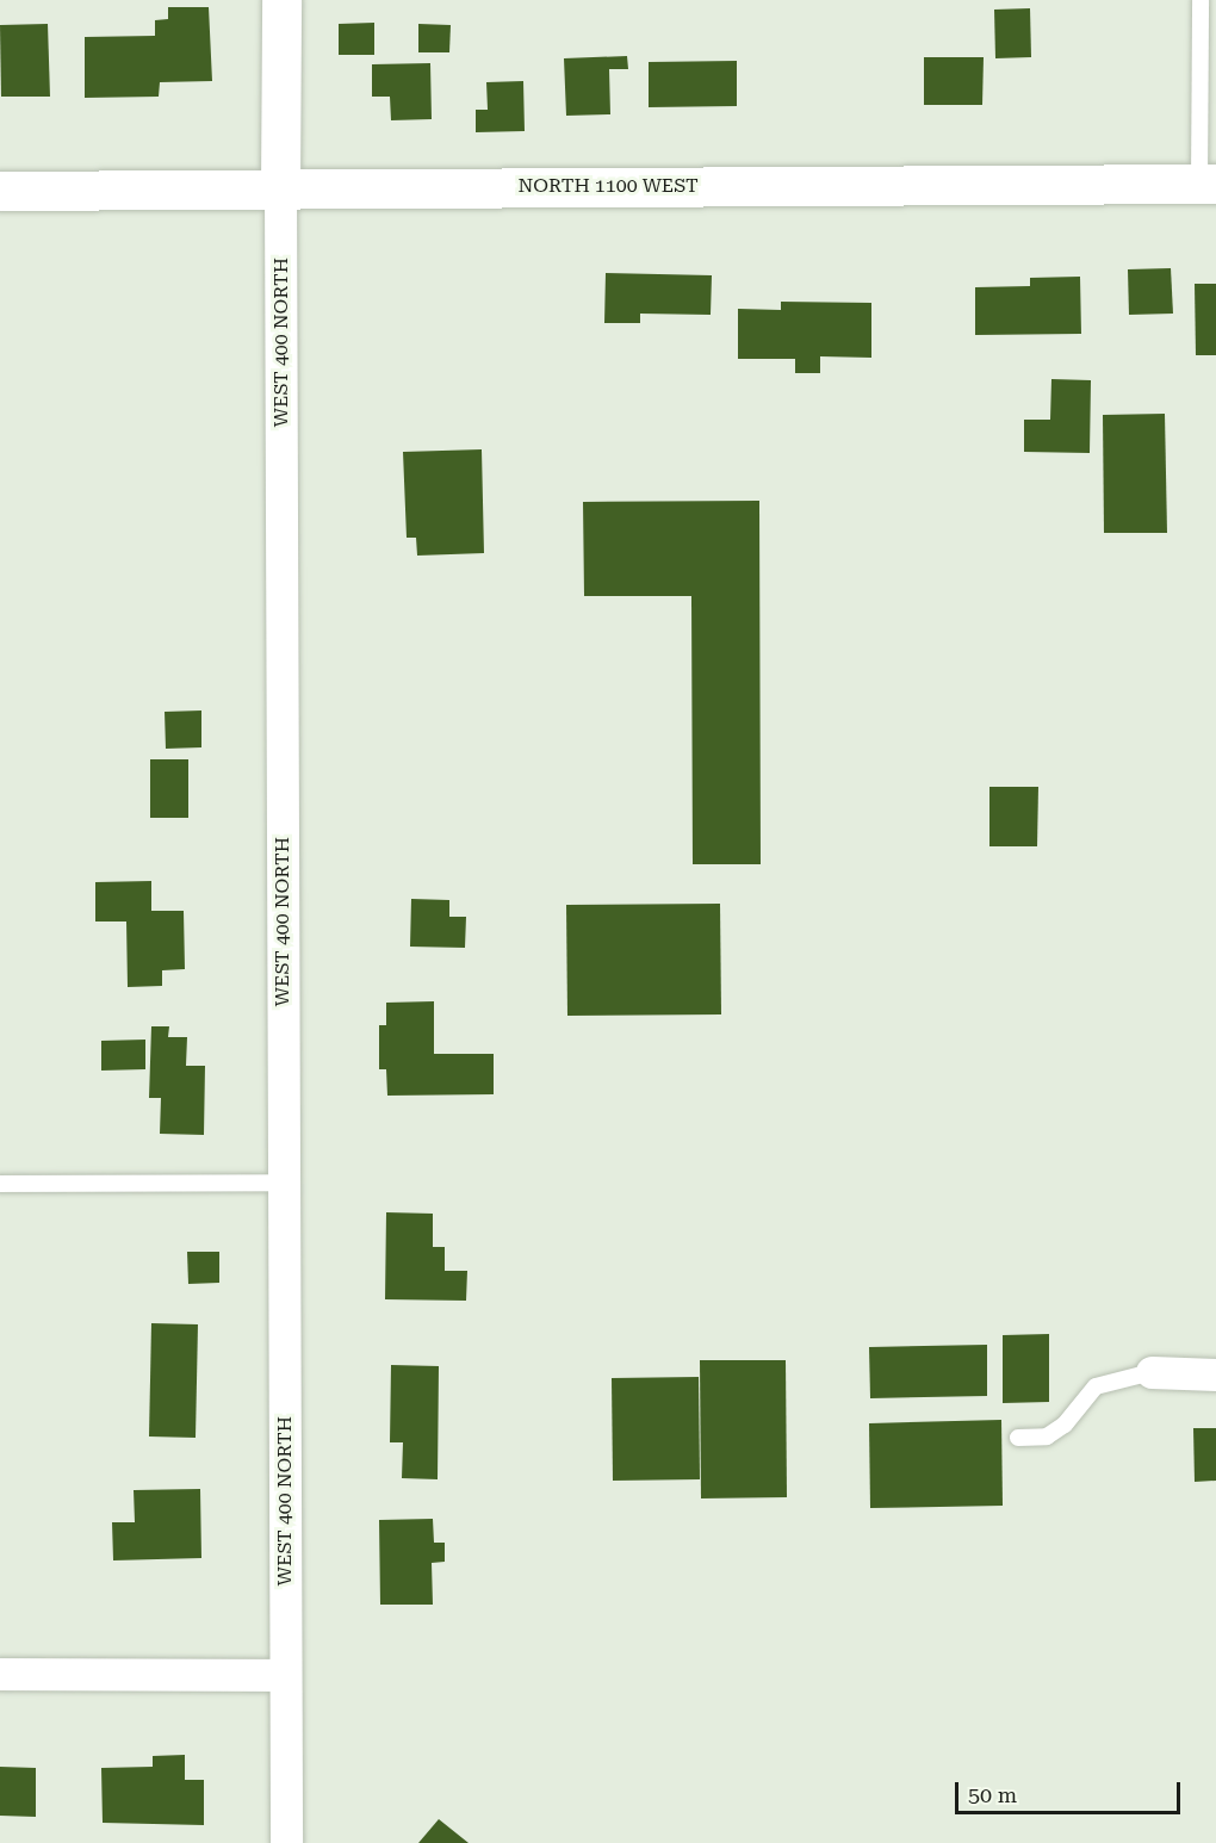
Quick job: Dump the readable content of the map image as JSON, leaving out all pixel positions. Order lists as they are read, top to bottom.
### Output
{
  "streets": {
    "street": ["NORTH 1100 WEST", "WEST 400 NORTH"]
  },
  "crossings": [
    ["NORTH 1100 WEST", "WEST 400 NORTH"]
  ],
  "scale_bar": "50 m"
}
